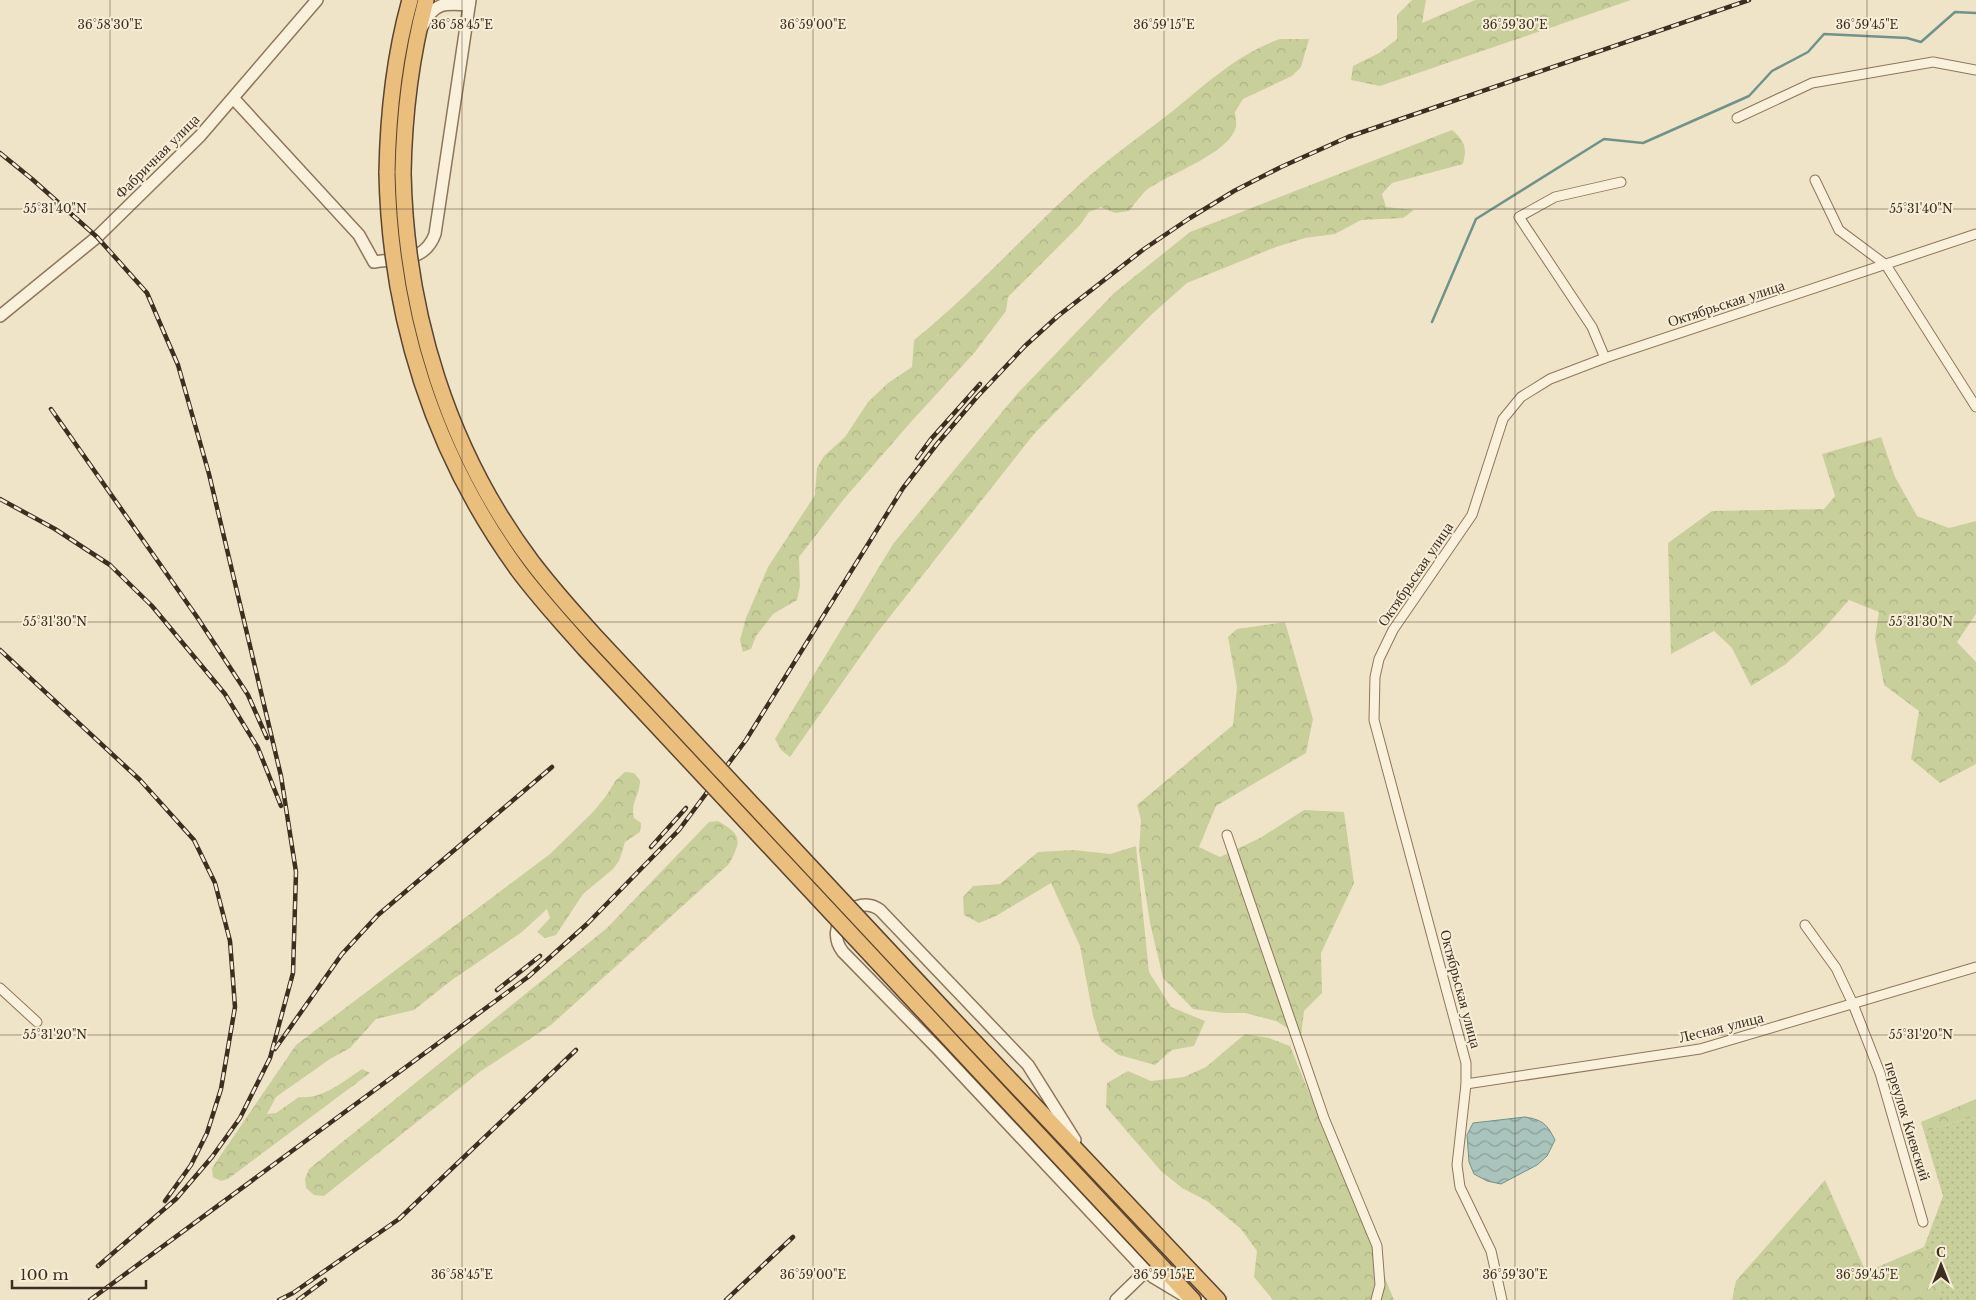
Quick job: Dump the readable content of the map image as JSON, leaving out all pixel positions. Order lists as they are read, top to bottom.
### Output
{
  "streets": {
    "street": [
      "Фабричная улица",
      "Октябрьская улица",
      "Лесная улица",
      "переулок Киевский"
    ]
  },
  "crossings": [
    ["Октябрьская улица", "Лесная улица"],
    ["Лесная улица", "переулок Киевский"]
  ],
  "scale_bar": "100 m",
  "north": "top",
  "coordinates": [
    "36°58'30\"E",
    "36°58'45\"E",
    "36°59'00\"E",
    "36°59'15\"E",
    "36°59'30\"E",
    "36°59'45\"E",
    "55°31'40\"N",
    "55°31'30\"N",
    "55°31'20\"N"
  ]
}
